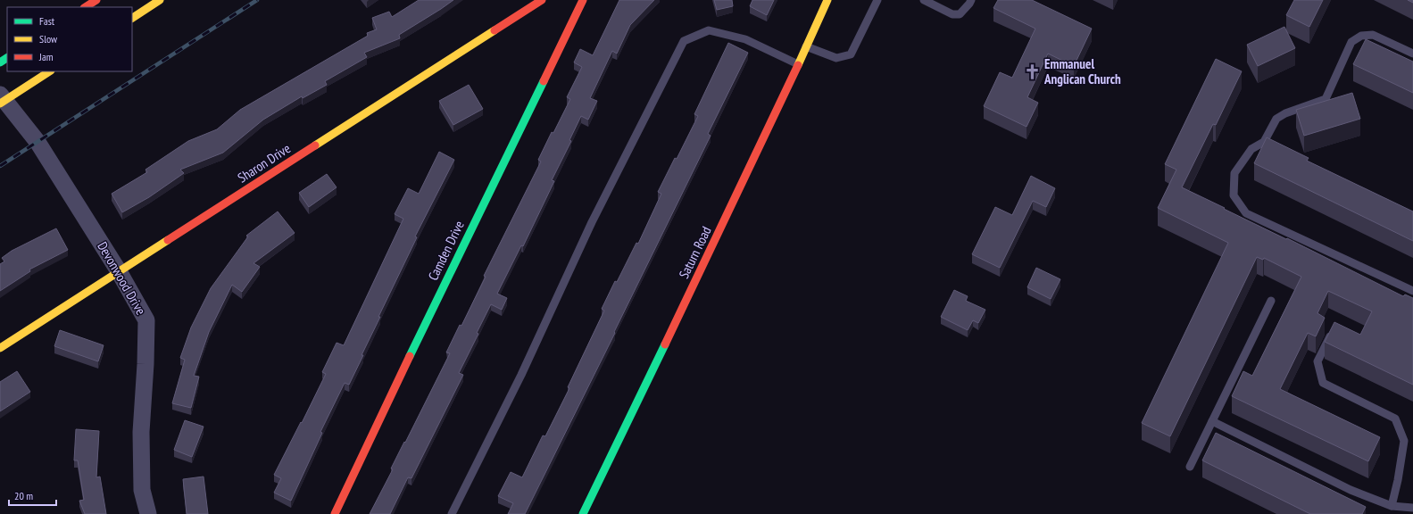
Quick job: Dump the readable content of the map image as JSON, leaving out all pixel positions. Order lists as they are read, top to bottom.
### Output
{
  "streets": {
    "street": [
      "Sharon Drive",
      "Camden Drive",
      "Saturn Road",
      "Devonwood Drive"
    ]
  },
  "crossings": [
    ["Sharon Drive", "Devonwood Drive"]
  ],
  "places": {
    "church": ["Emmanuel Anglican Church"]
  },
  "legend": ["Fast", "Slow", "Jam"],
  "scale_bar": "20 m"
}
